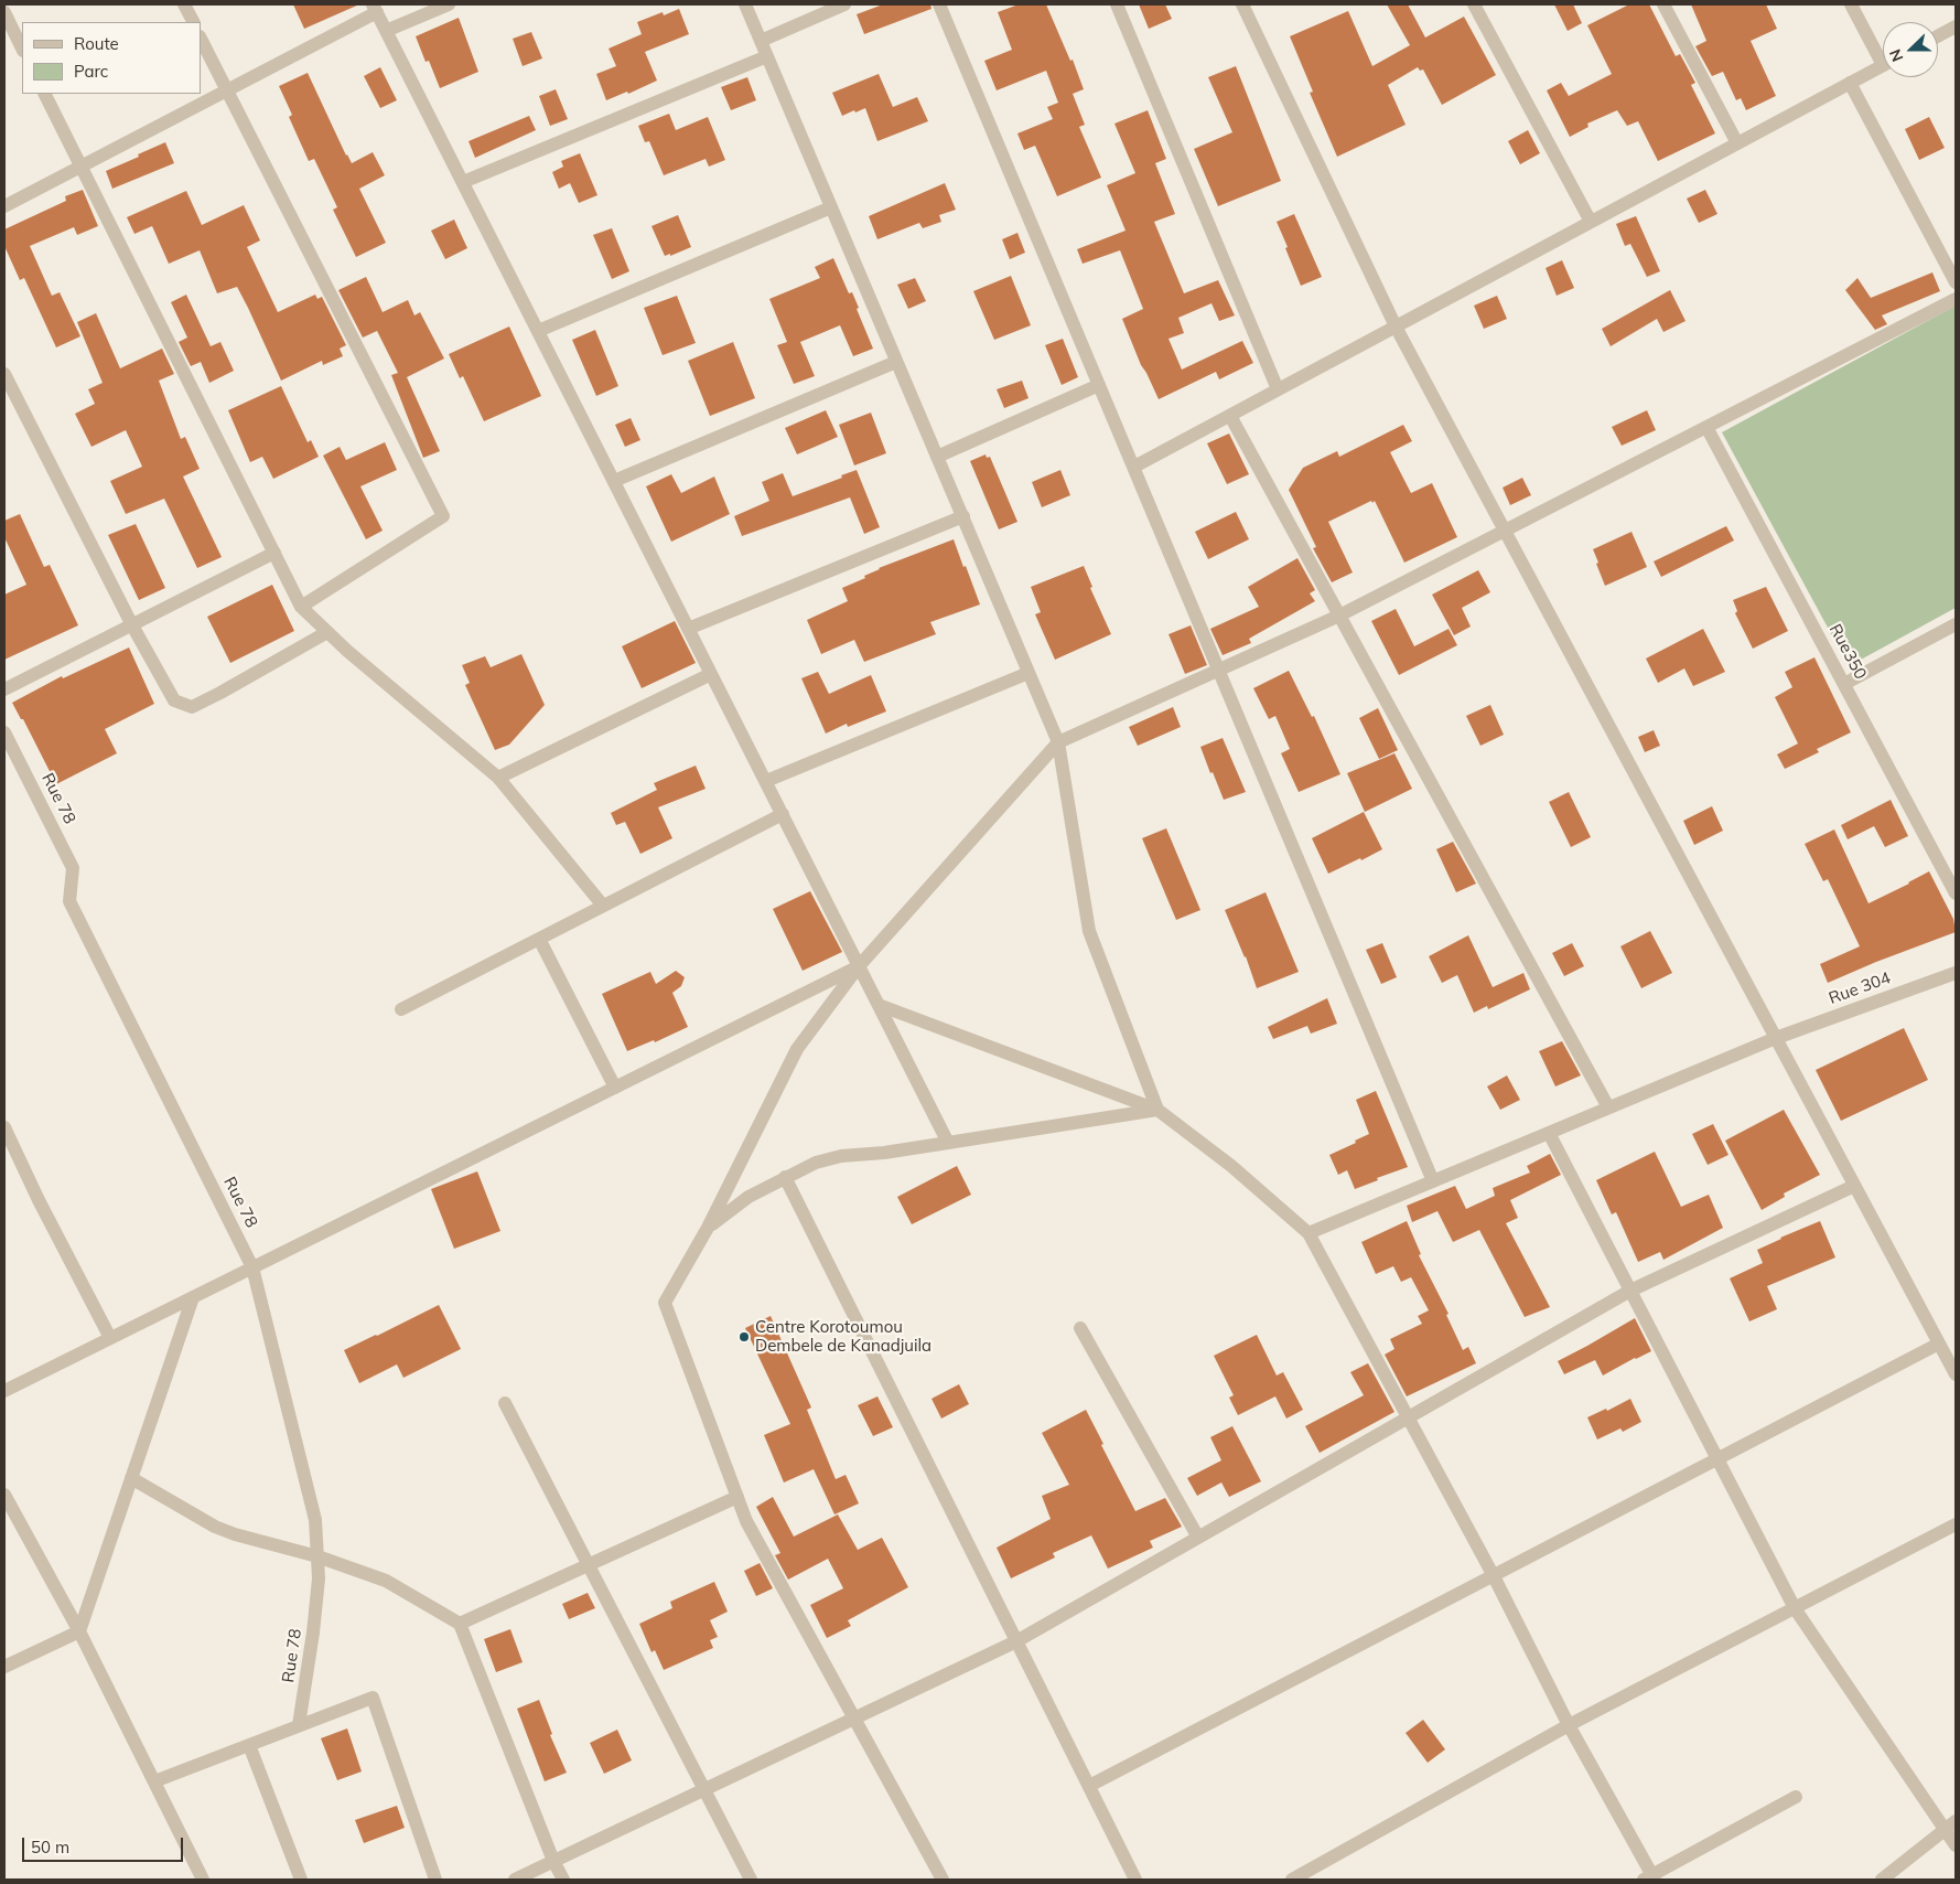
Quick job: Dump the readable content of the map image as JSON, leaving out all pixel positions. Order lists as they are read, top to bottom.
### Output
{
  "streets": {
    "street": ["Rue350", "Rue 78", "Rue 304"]
  },
  "places": ["Centre Korotoumou Dembele de Kanadjuila"],
  "legend": ["Route", "Parc"],
  "scale_bar": "50 m",
  "north": "left"
}
